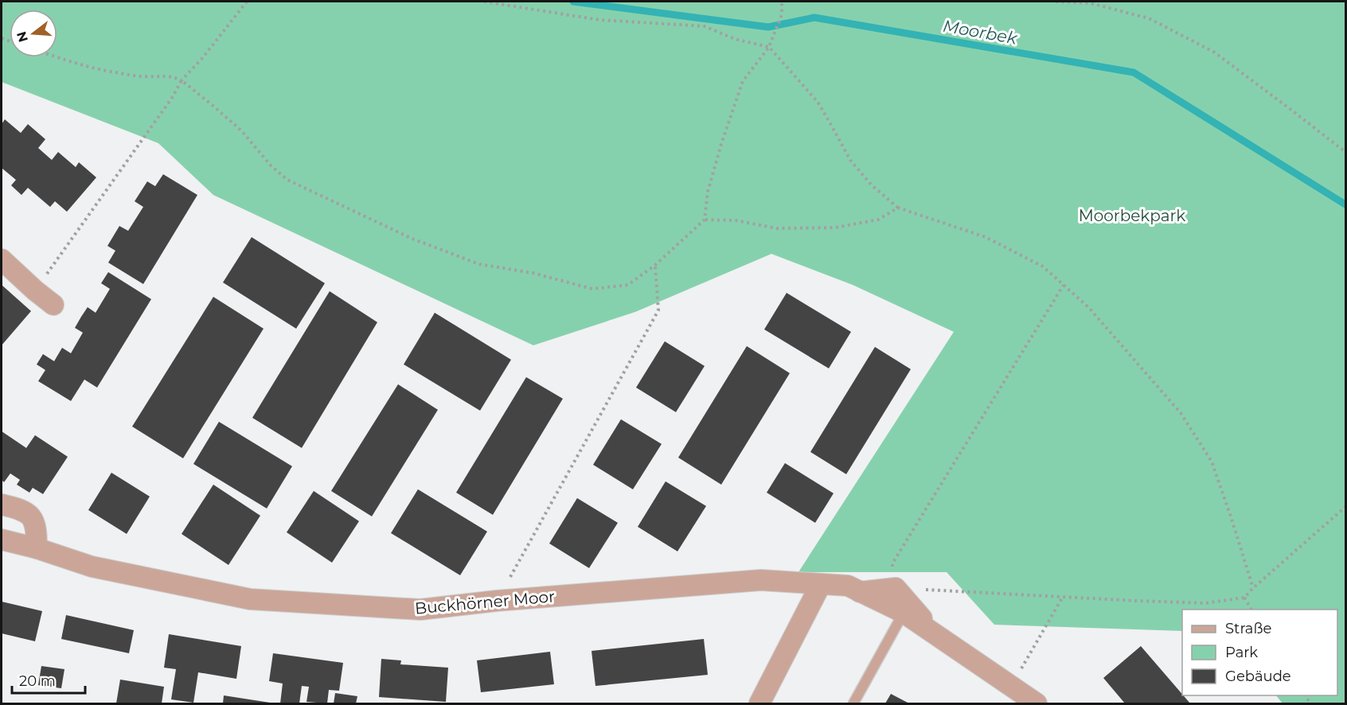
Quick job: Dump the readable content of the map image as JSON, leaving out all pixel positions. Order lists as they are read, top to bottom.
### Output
{
  "streets": {
    "street": ["Buckhörner Moor"]
  },
  "water": ["Moorbek"],
  "parks": ["Moorbekpark"],
  "legend": ["Straße", "Park", "Gebäude"],
  "scale_bar": "20 m",
  "north": "left"
}
